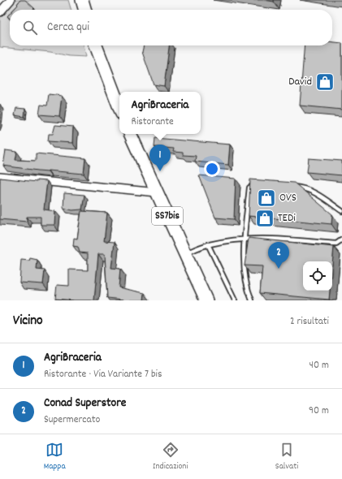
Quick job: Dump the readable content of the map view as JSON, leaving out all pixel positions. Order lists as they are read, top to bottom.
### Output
{
  "streets": {
    "main road": ["SS7bis"]
  },
  "places": {
    "shop": ["David", "OVS", "TEDi"]
  },
  "page": {
    "search": "Cerca qui",
    "popup": ["AgriBraceria", "Ristorante"],
    "pins": ["1", "2"],
    "heading": ["Vicino", "2 risultati"],
    "list": [
      {
        "mark": "1",
        "name": "AgriBraceria",
        "note": "Ristorante · Via Variante 7 bis",
        "value": "40 m"
      },
      {
        "mark": "2",
        "name": "Conad Superstore",
        "note": "Supermercato",
        "value": "90 m"
      }
    ],
    "nav": ["Mappa", "Indicazioni", "Salvati"]
  }
}
